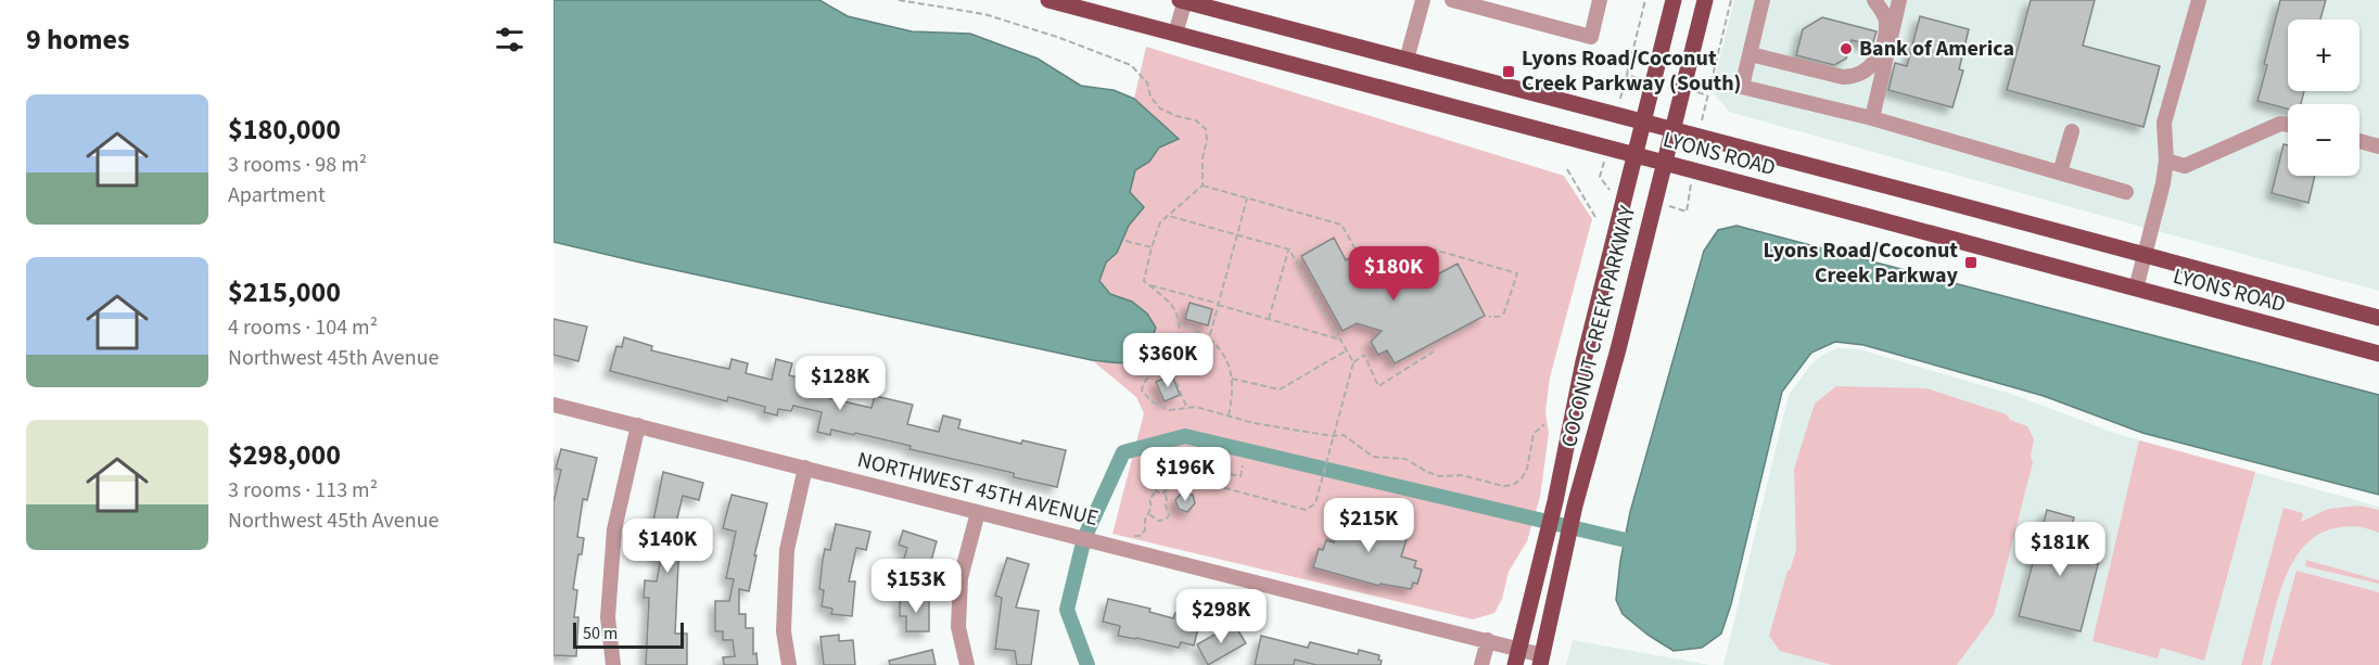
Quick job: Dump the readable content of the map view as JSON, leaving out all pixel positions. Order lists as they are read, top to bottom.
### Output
{
  "streets": {
    "main road": ["LYONS ROAD", "COCONUT CREEK PARKWAY"],
    "street": ["NORTHWEST 45TH AVENUE"]
  },
  "crossings": [
    ["LYONS ROAD", "COCONUT CREEK PARKWAY"],
    ["COCONUT CREEK PARKWAY", "NORTHWEST 45TH AVENUE"]
  ],
  "places": {
    "other": ["Bank of America"],
    "transit": ["Lyons Road/Coconut Creek Parkway (South)", "Lyons Road/Coconut Creek Parkway"]
  },
  "scale_bar": "50 m",
  "page": {
    "heading": "9 homes",
    "map_buttons": ["+", "−"],
    "list": [
      {
        "name": "$180,000",
        "note": "3 rooms · 98 m² · Apartment"
      },
      {
        "name": "$215,000",
        "note": "4 rooms · 104 m² · Northwest 45th Avenue"
      },
      {
        "name": "$298,000",
        "note": "3 rooms · 113 m² · Northwest 45th Avenue"
      }
    ],
    "price": [
      "$180K",
      "$360K",
      "$128K",
      "$196K",
      "$215K",
      "$140K",
      "$181K",
      "$153K",
      "$298K"
    ],
    "scale": "50 m"
  }
}
